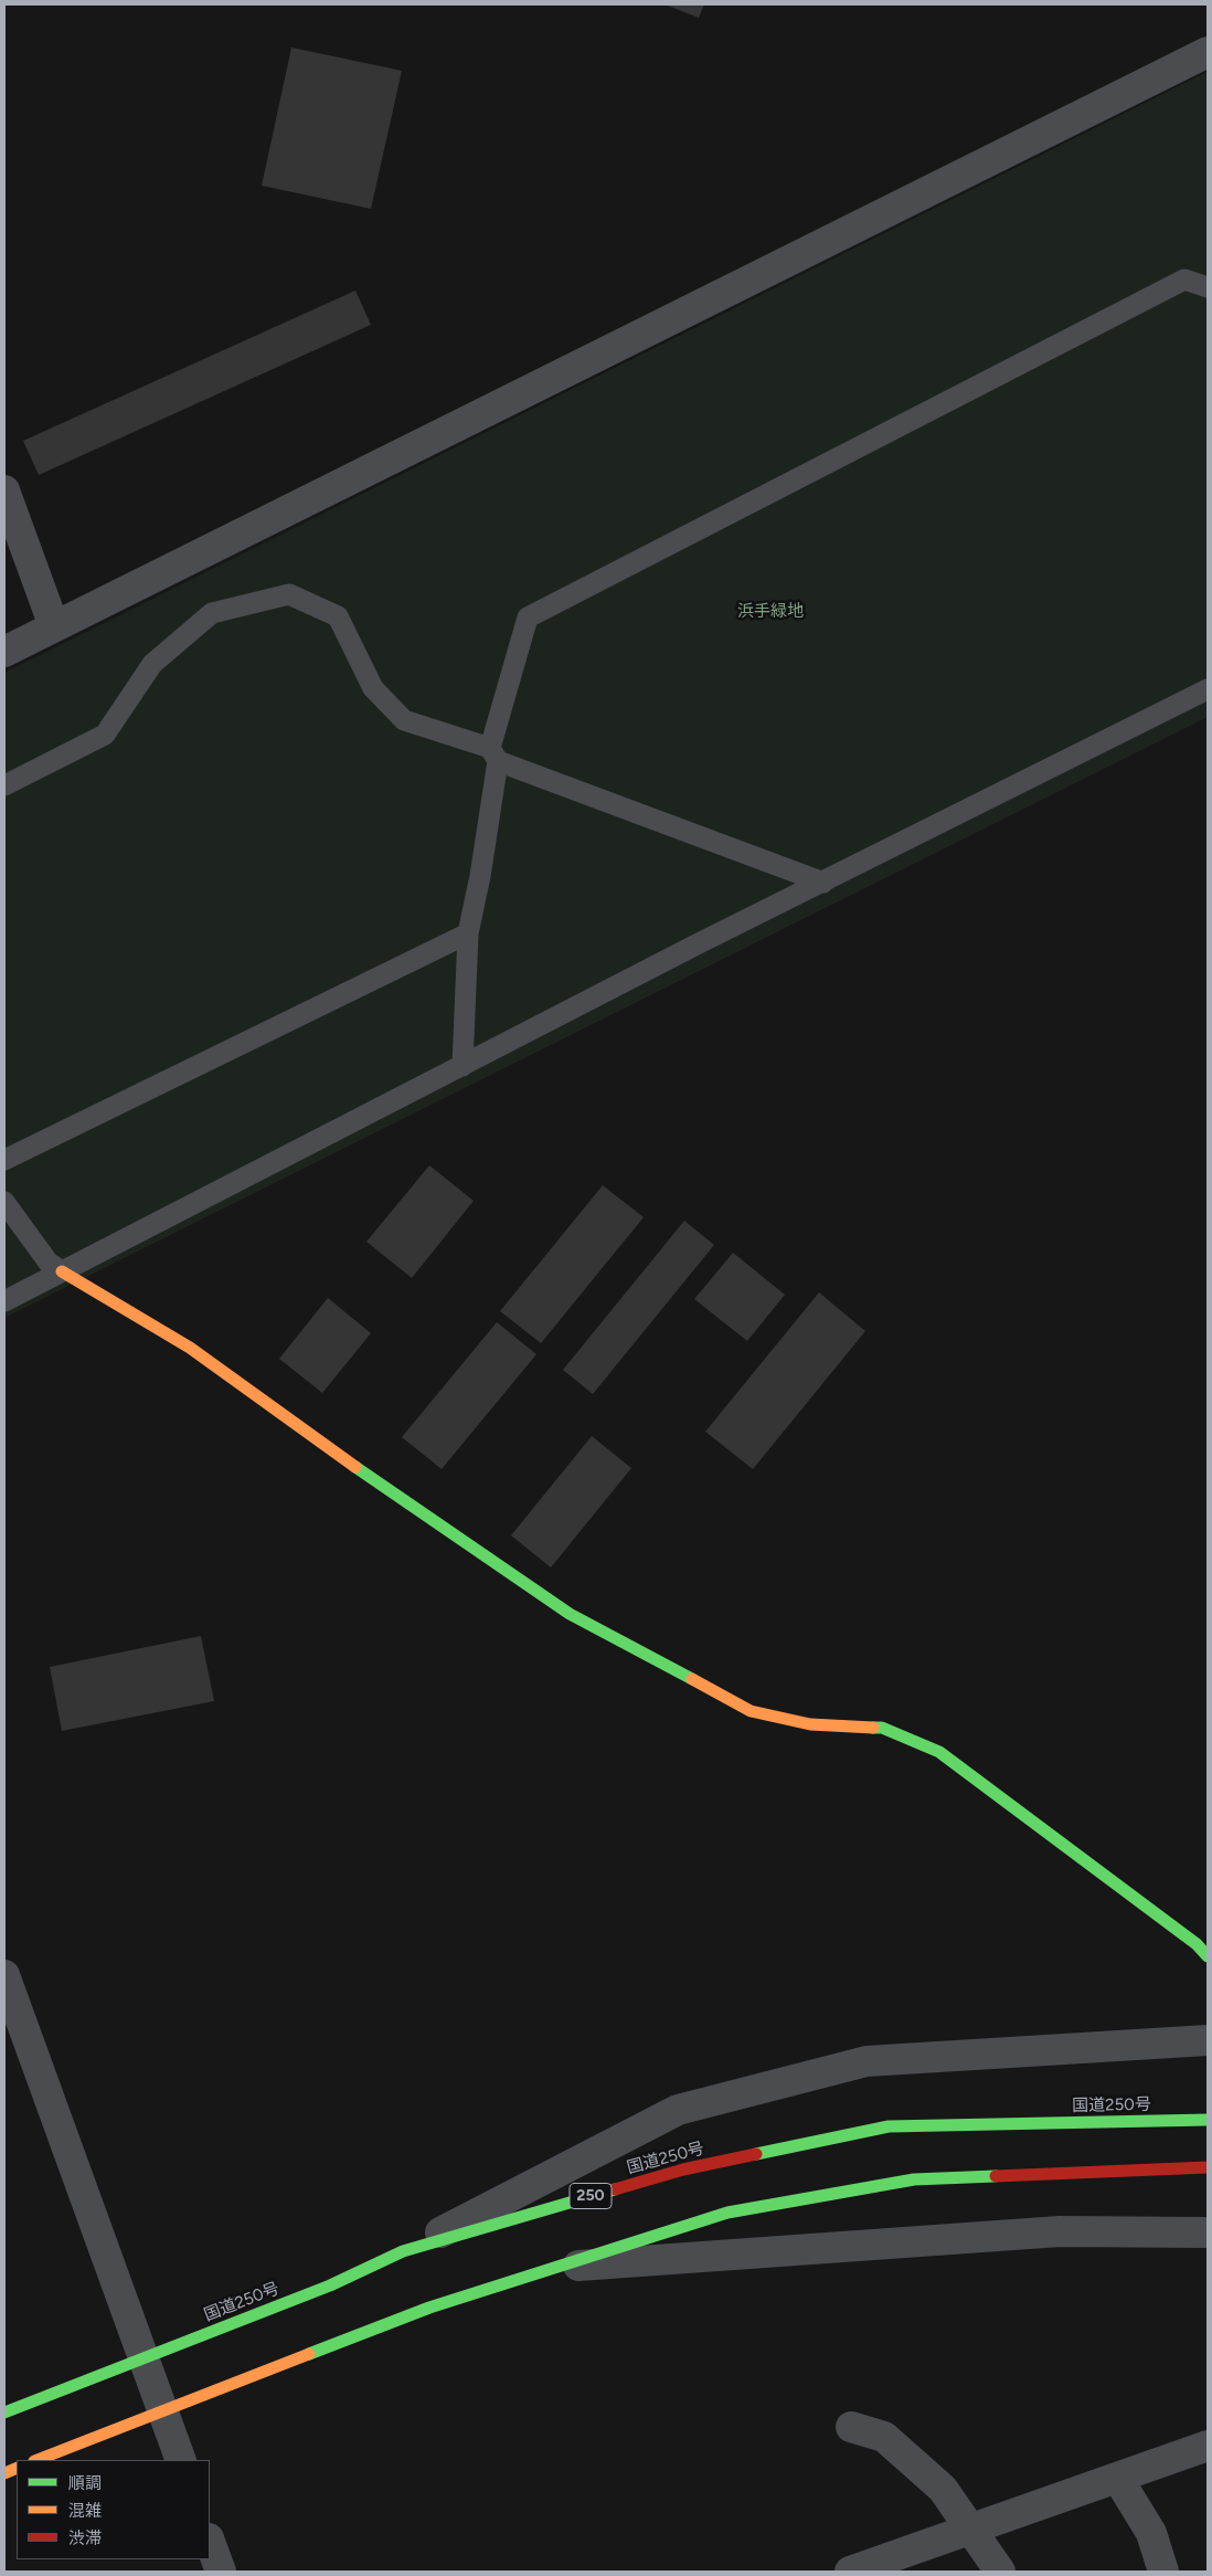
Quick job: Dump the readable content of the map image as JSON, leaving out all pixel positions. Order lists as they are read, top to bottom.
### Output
{
  "streets": {
    "main road": ["国道250号", "250"]
  },
  "parks": ["浜手緑地"],
  "legend": ["順調", "混雑", "渋滞"]
}
